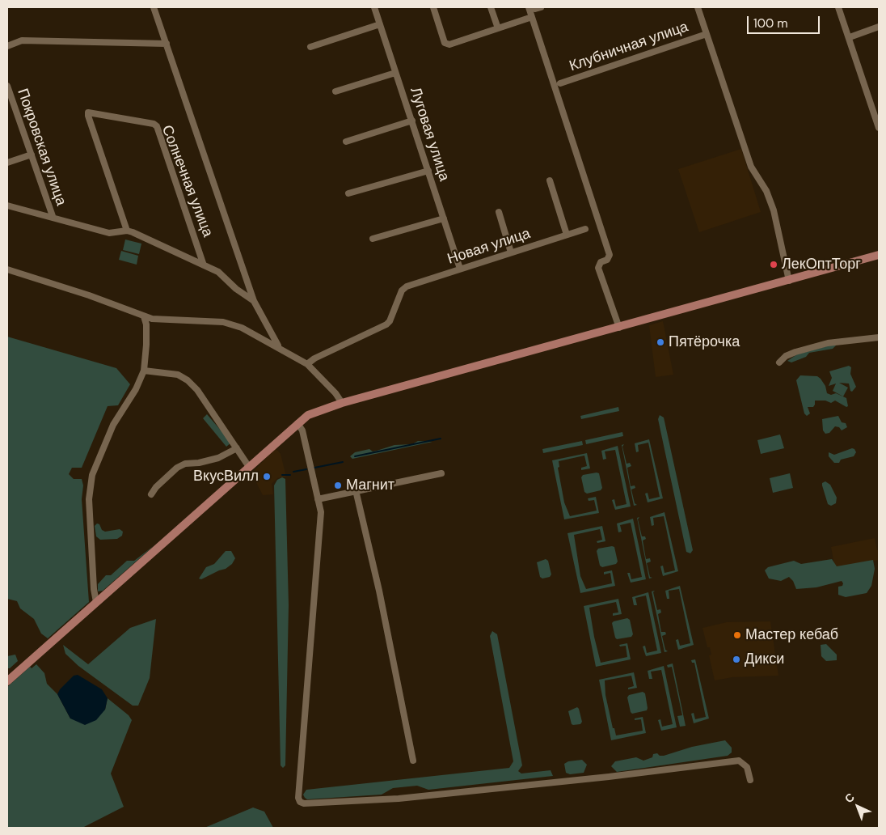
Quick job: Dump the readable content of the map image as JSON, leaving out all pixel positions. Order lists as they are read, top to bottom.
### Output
{
  "streets": {
    "street": [
      "Клубничная улица",
      "Луговая улица",
      "Покровская улица",
      "Солнечная улица",
      "Новая улица"
    ]
  },
  "crossings": [
    ["Луговая улица", "Новая улица"]
  ],
  "places": [
    "ЛекОптТорг",
    "Пятёрочка",
    "ВкусВилл",
    "Магнит",
    "Мастер кебаб",
    "Дикси"
  ],
  "scale_bar": "100 m",
  "north": "top left"
}
